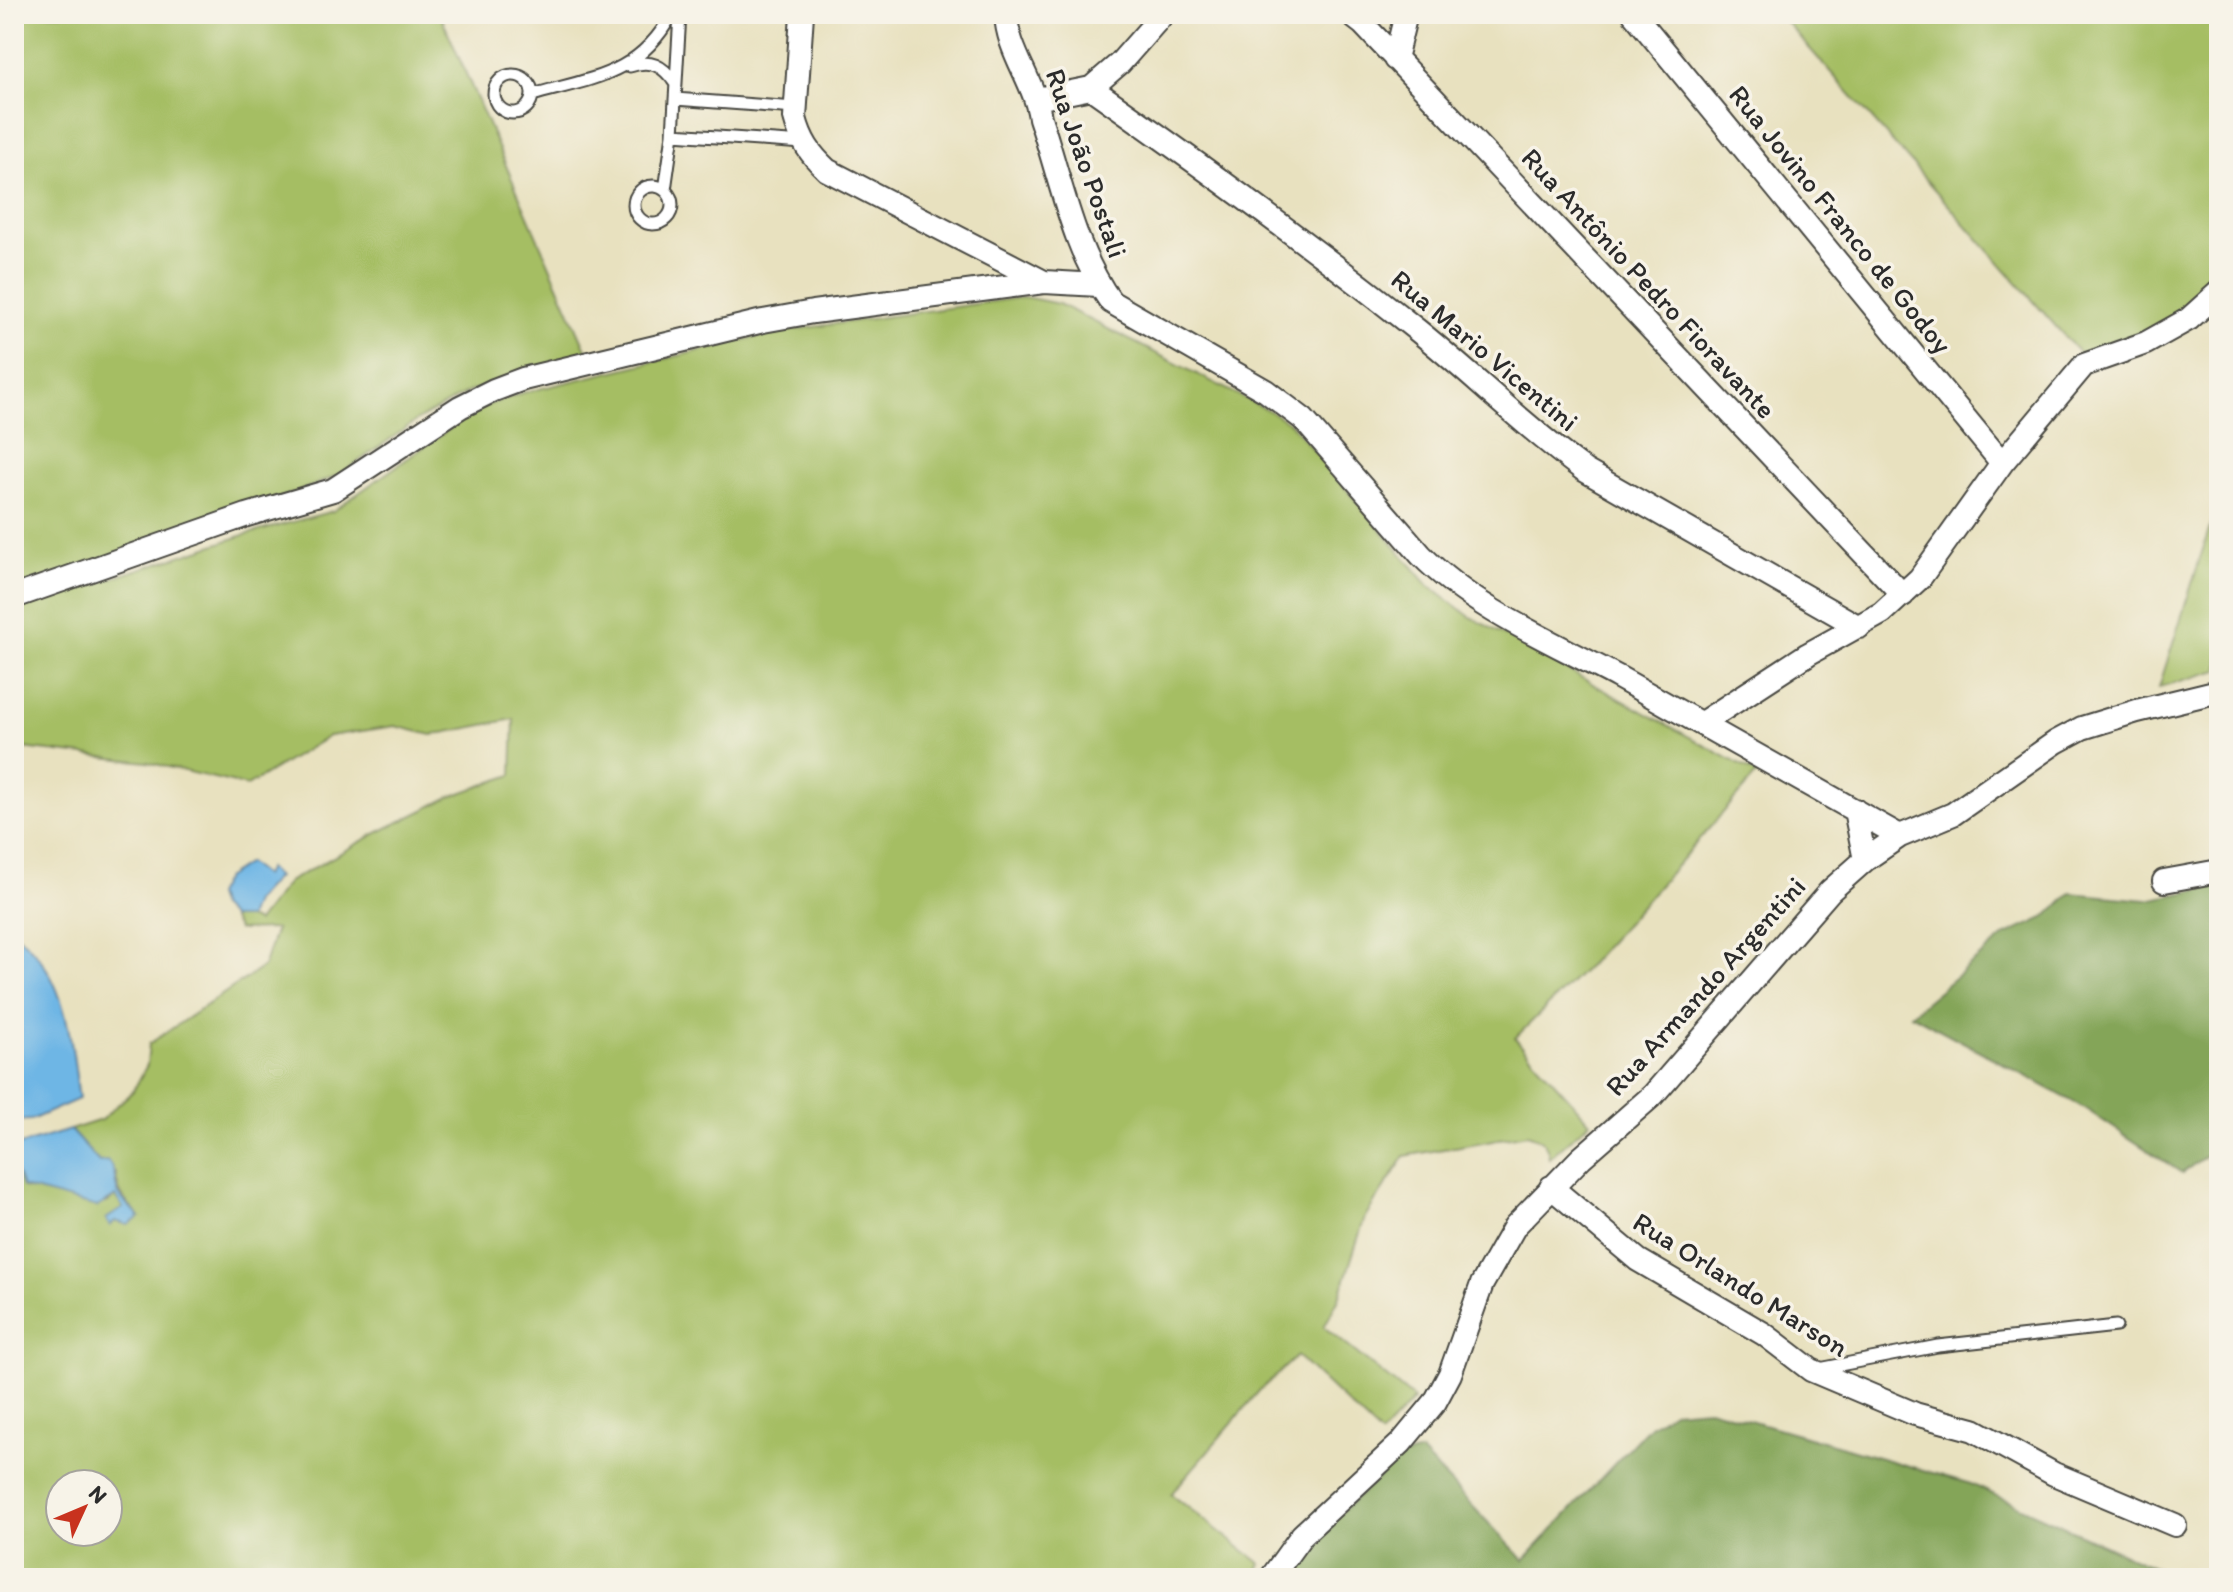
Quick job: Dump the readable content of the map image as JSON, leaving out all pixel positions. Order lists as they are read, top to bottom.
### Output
{
  "streets": {
    "street": [
      "Rua João Postali",
      "Rua Jovino Franco de Godoy",
      "Rua Antônio Pedro Fioravante",
      "Rua Mario Vicentini",
      "Rua Armando Argentini",
      "Rua Orlando Marson"
    ]
  },
  "crossings": [
    ["Rua Armando Argentini", "Rua Orlando Marson"]
  ],
  "north": "top right"
}
